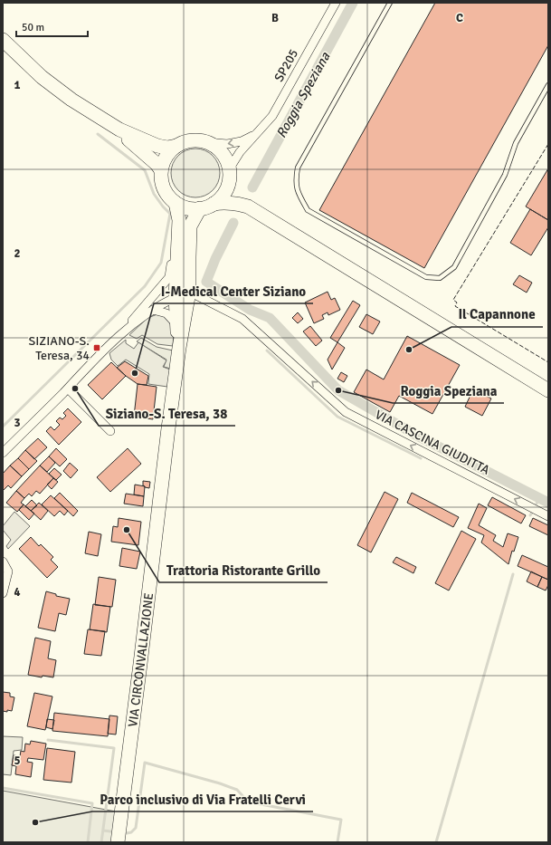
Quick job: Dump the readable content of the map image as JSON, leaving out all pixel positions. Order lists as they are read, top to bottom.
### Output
{
  "streets": {
    "main road": ["VIA CIRCONVALLAZIONE"],
    "street": ["SP205", "VIA CASCINA GIUDITTA"]
  },
  "one_way": ["VIA CASCINA GIUDITTA"],
  "water": ["Roggia Speziana"],
  "places": {
    "transit": ["SIZIANO-S. Teresa, 34"],
    "other": [
      "Il Capannone",
      "I-Medical Center Siziano",
      "Siziano-S. Teresa, 38",
      "Roggia Speziana",
      "Trattoria Ristorante Grillo",
      "Parco inclusivo di Via Fratelli Cervi"
    ]
  },
  "scale_bar": "50 m",
  "grid": {
    "columns": ["B", "C"],
    "rows": [
      "1",
      "2",
      "3",
      "4",
      "5"
    ]
  }
}
